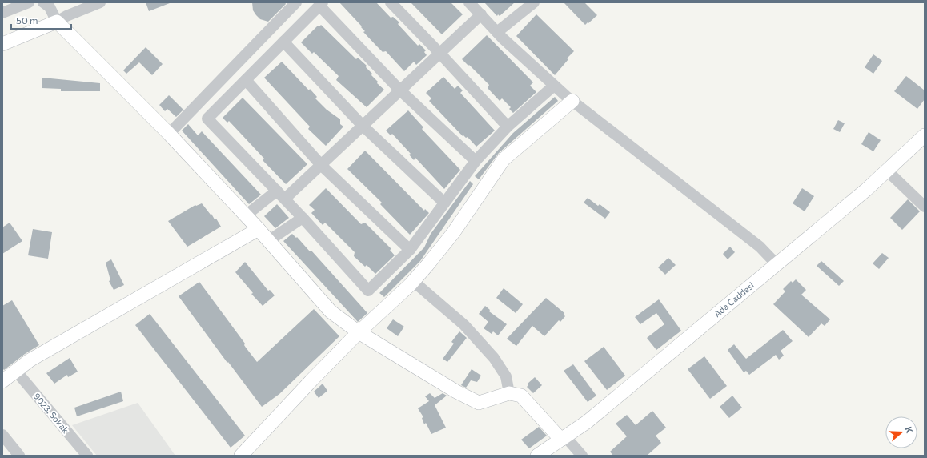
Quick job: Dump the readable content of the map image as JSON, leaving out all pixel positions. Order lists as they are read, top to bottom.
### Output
{
  "streets": {
    "main road": ["Ada Caddesi"],
    "street": ["9023. Sokak"]
  },
  "scale_bar": "50 m",
  "north": "right"
}
